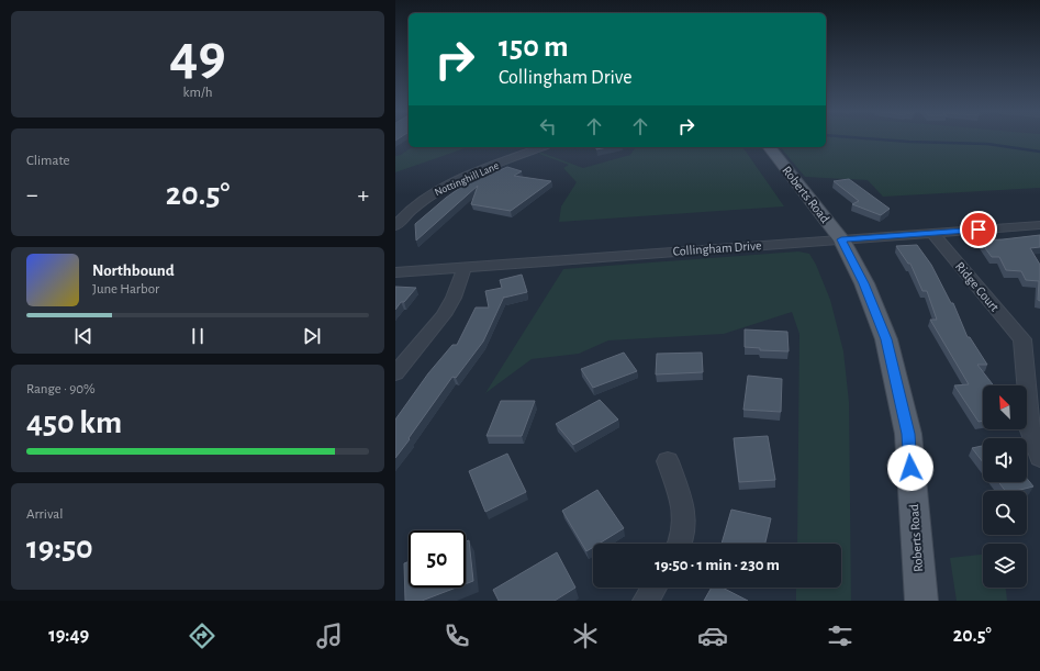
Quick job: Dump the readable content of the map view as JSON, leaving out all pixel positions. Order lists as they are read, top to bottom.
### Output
{
  "streets": {
    "main road": ["Roberts Road"],
    "street": ["Nottinghill Lane", "Collingham Drive", "Ridge Court"]
  },
  "crossings": [
    ["Roberts Road", "Collingham Drive"],
    ["Collingham Drive", "Ridge Court"]
  ],
  "north": "top left",
  "page": {
    "tile": [
      ["49", "km/h"],
      "Climate",
      ["Range · 90%", "450 km"],
      ["Arrival", "19:50"]
    ],
    "turn": ["150 m", "Collingham Drive"],
    "heat": ["−", "20.5°", "+"],
    "song": ["Northbound", "June Harbor"],
    "limit": "50",
    "trip": "19:50 · 1 min · 230 m",
    "tabs": ["19:49", "20.5°"]
  }
}
